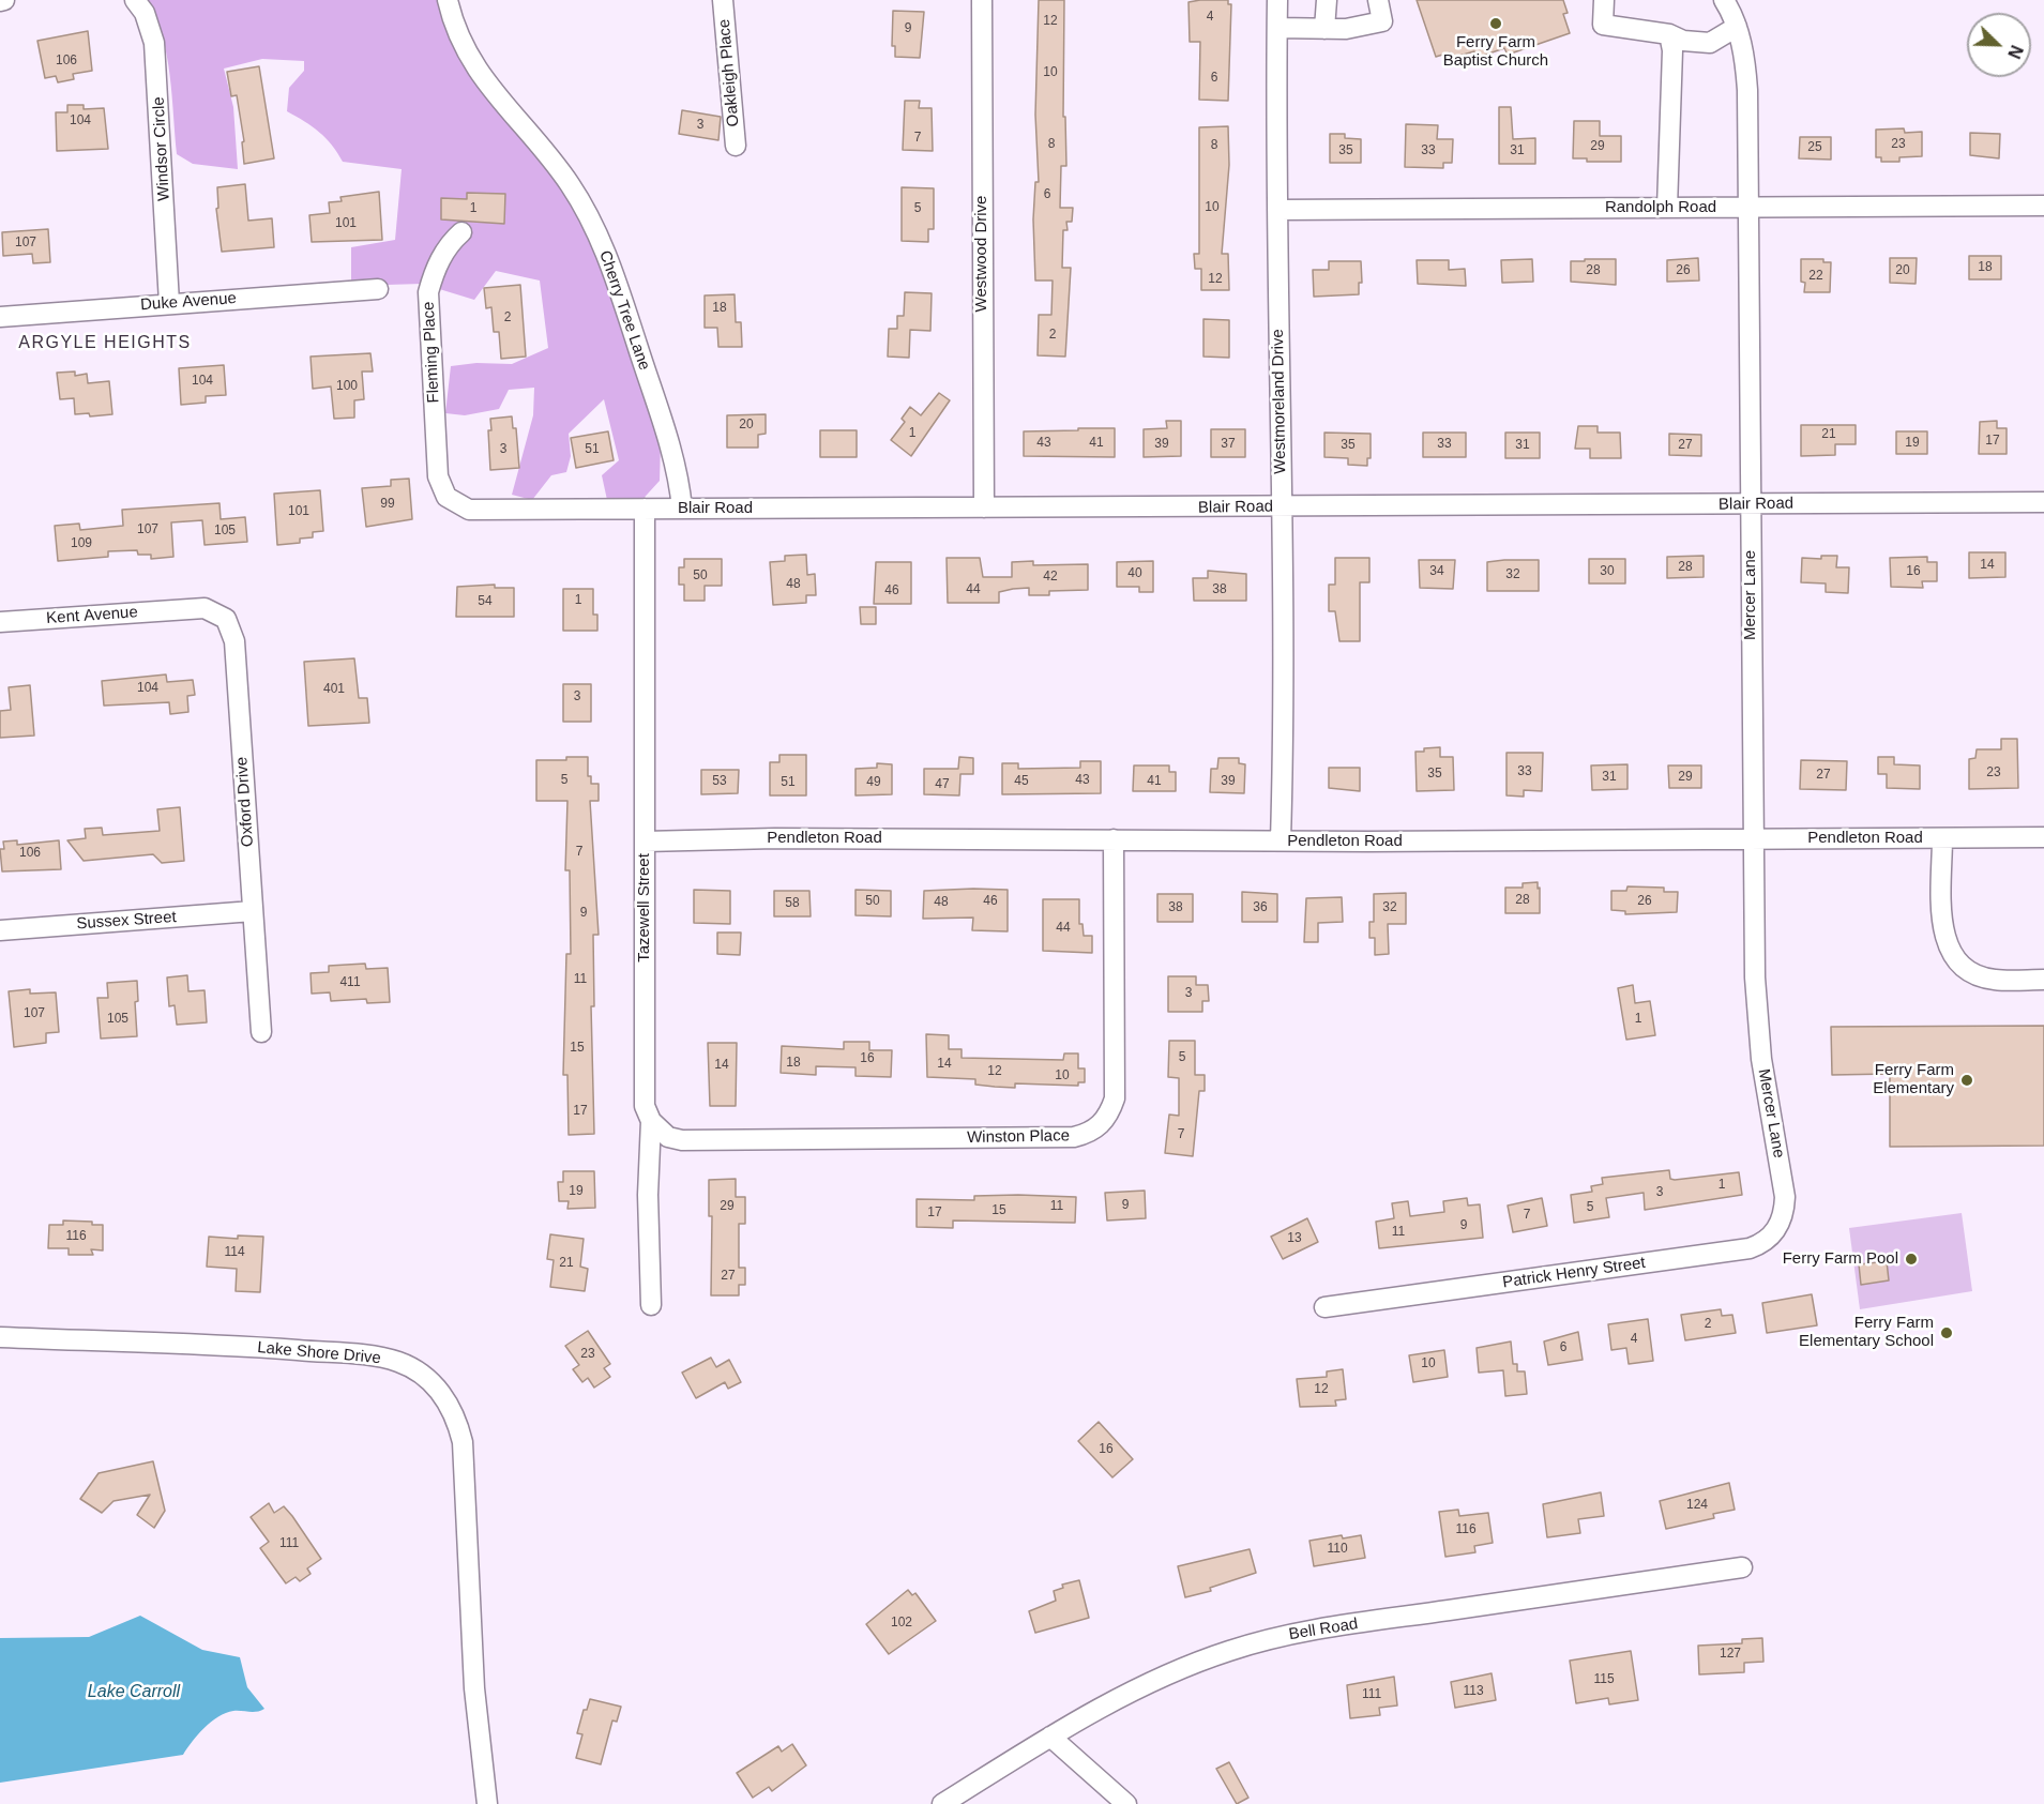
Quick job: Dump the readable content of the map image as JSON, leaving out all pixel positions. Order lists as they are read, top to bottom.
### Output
{
  "streets": {
    "street": [
      "Oakleigh Place",
      "Windsor Circle",
      "Randolph Road",
      "Westwood Drive",
      "Duke Avenue",
      "Cherry Tree Lane",
      "Fleming Place",
      "Westmoreland Drive",
      "Blair Road",
      "Mercer Lane",
      "Kent Avenue",
      "Oxford Drive",
      "Pendleton Road",
      "Tazewell Street",
      "Sussex Street",
      "Winston Place",
      "Patrick Henry Street",
      "Lake Shore Drive",
      "Bell Road"
    ]
  },
  "crossings": [
    ["Windsor Circle", "Duke Avenue"],
    ["Randolph Road", "Westmoreland Drive"],
    ["Randolph Road", "Mercer Lane"],
    ["Westwood Drive", "Blair Road"],
    ["Cherry Tree Lane", "Blair Road"],
    ["Fleming Place", "Blair Road"],
    ["Westmoreland Drive", "Blair Road"],
    ["Westmoreland Drive", "Pendleton Road"],
    ["Blair Road", "Mercer Lane"],
    ["Blair Road", "Tazewell Street"],
    ["Mercer Lane", "Pendleton Road"],
    ["Mercer Lane", "Patrick Henry Street"],
    ["Kent Avenue", "Oxford Drive"],
    ["Oxford Drive", "Sussex Street"],
    ["Pendleton Road", "Tazewell Street"],
    ["Pendleton Road", "Winston Place"],
    ["Tazewell Street", "Winston Place"]
  ],
  "districts": ["ARGYLE HEIGHTS"],
  "water": ["Lake Carroll"],
  "places": [
    "Ferry Farm Baptist Church",
    "Ferry Farm Elementary",
    "Ferry Farm Pool",
    "Ferry Farm Elementary School"
  ],
  "house_numbers": [
    "4",
    "12",
    "9",
    "106",
    "10",
    "6",
    "104",
    "3",
    "7",
    "8",
    "23",
    "8",
    "29",
    "25",
    "35",
    "33",
    "31",
    "6",
    "10",
    "1",
    "5",
    "101",
    "107",
    "18",
    "28",
    "26",
    "20",
    "22",
    "12",
    "18",
    "2",
    "2",
    "104",
    "100",
    "20",
    "1",
    "21",
    "17",
    "43",
    "41",
    "19",
    "39",
    "37",
    "33",
    "35",
    "31",
    "27",
    "3",
    "51",
    "99",
    "101",
    "107",
    "105",
    "109",
    "14",
    "28",
    "34",
    "30",
    "16",
    "40",
    "32",
    "50",
    "42",
    "48",
    "44",
    "38",
    "46",
    "1",
    "54",
    "104",
    "401",
    "3",
    "33",
    "23",
    "35",
    "27",
    "31",
    "29",
    "5",
    "43",
    "53",
    "45",
    "41",
    "39",
    "51",
    "49",
    "47",
    "7",
    "106",
    "28",
    "50",
    "46",
    "26",
    "48",
    "58",
    "38",
    "36",
    "32",
    "9",
    "44",
    "11",
    "411",
    "3",
    "107",
    "105",
    "1",
    "15",
    "5",
    "16",
    "18",
    "14",
    "14",
    "12",
    "10",
    "17",
    "7",
    "1",
    "19",
    "3",
    "9",
    "29",
    "11",
    "5",
    "15",
    "17",
    "7",
    "9",
    "11",
    "116",
    "13",
    "114",
    "21",
    "27",
    "2",
    "4",
    "6",
    "23",
    "10",
    "12",
    "16",
    "124",
    "116",
    "111",
    "110",
    "102",
    "127",
    "115",
    "113",
    "111"
  ],
  "north": "bottom right"
}
